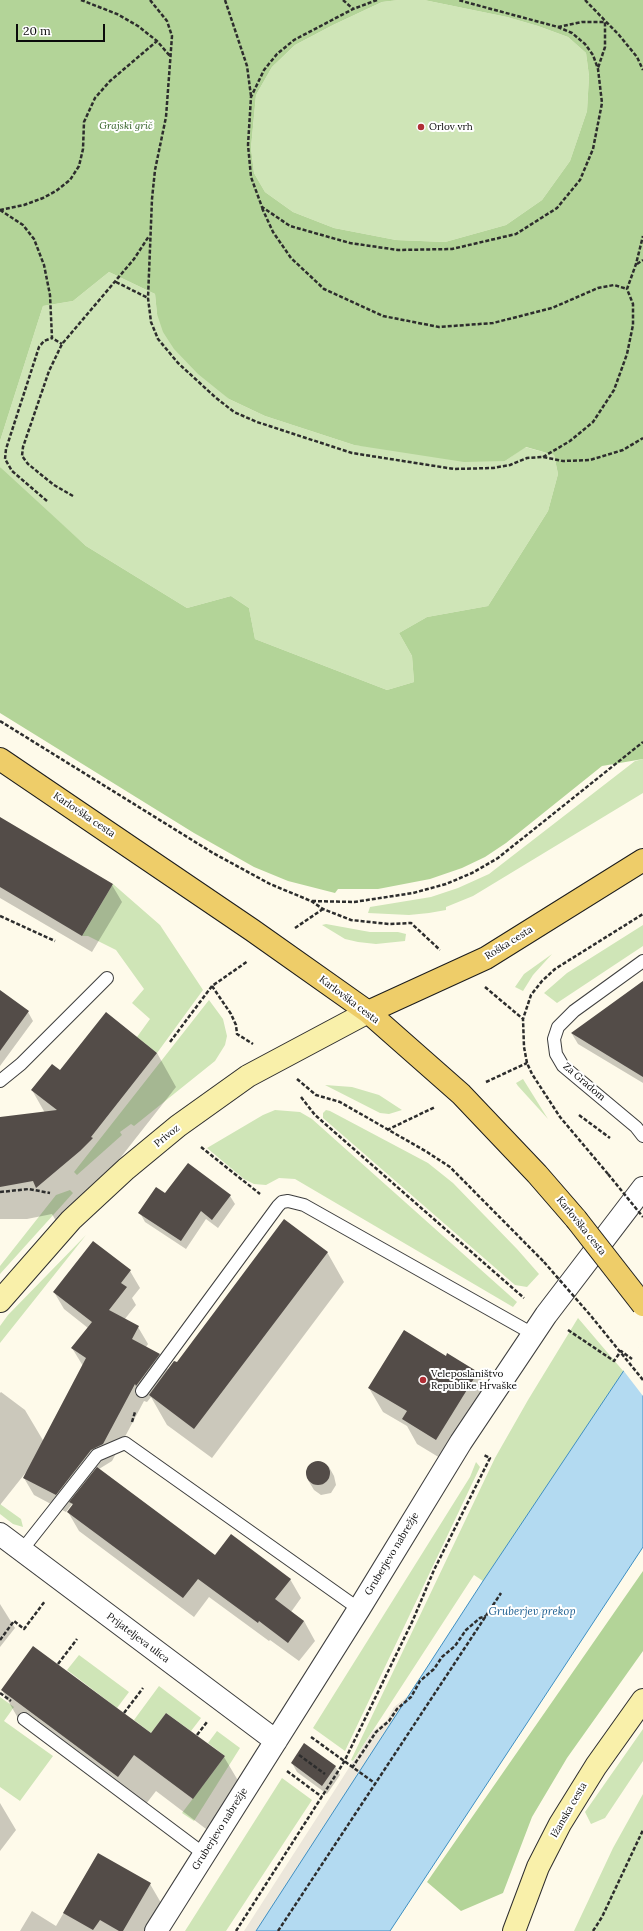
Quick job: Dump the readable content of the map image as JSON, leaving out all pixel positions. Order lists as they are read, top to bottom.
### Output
{
  "streets": {
    "main road": ["Karlovška cesta", "Roška cesta"],
    "street": [
      "Privoz",
      "Gruberjevo nabrežje",
      "Prijateljeva ulica",
      "Ižanska cesta"
    ],
    "lane": ["Za Gradom"]
  },
  "crossings": [
    ["Karlovška cesta", "Roška cesta"],
    ["Karlovška cesta", "Privoz"],
    ["Roška cesta", "Privoz"],
    ["Gruberjevo nabrežje", "Prijateljeva ulica"]
  ],
  "water": ["Gruberjev prekop"],
  "parks": ["Grajski grič"],
  "places": ["Orlov vrh", "Veleposlaništvo Republike Hrvaške"],
  "scale_bar": "20 m"
}
